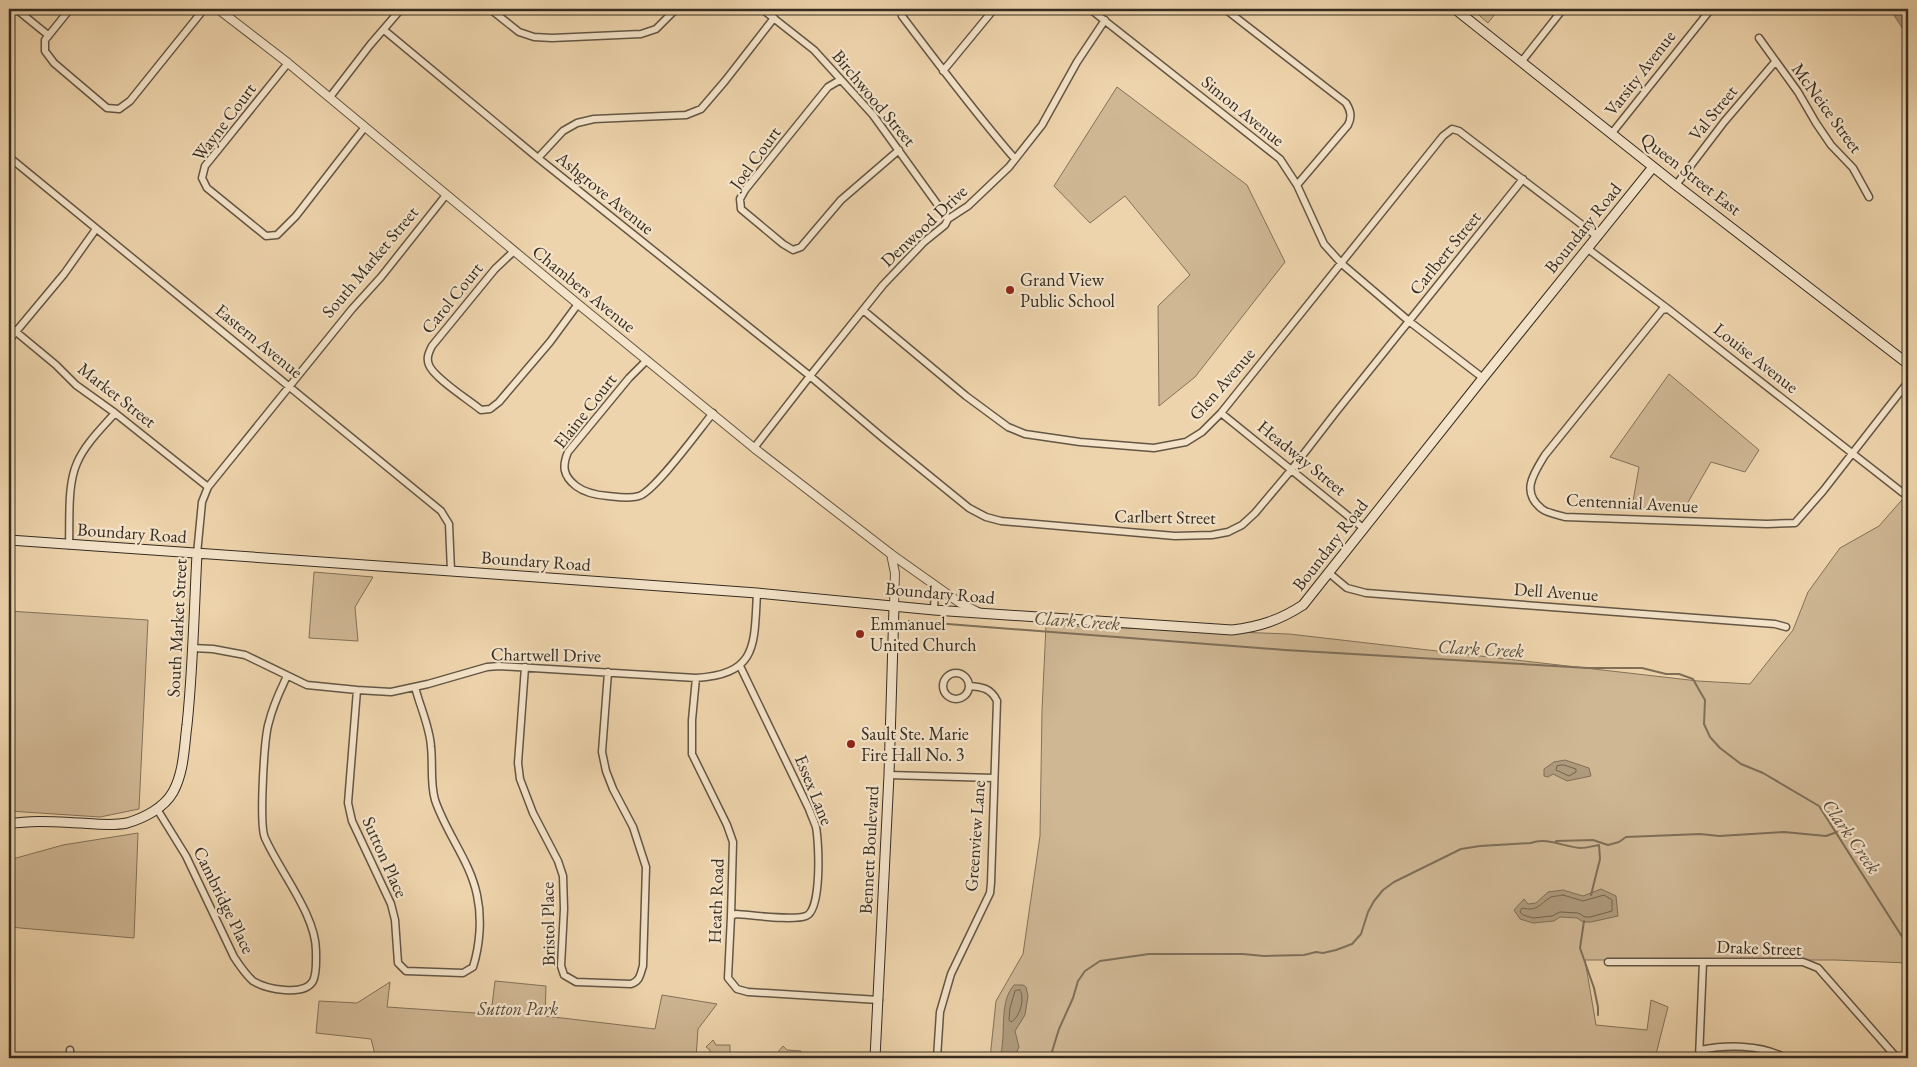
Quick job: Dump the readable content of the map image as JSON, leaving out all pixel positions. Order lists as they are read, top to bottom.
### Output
{
  "streets": {
    "main road": [
      "Queen Street East",
      "Boundary Road",
      "South Market Street",
      "Bennett Boulevard"
    ],
    "street": [
      "Varsity Avenue",
      "Birchwood Street",
      "McNeice Street",
      "Simon Avenue",
      "Val Street",
      "Wayne Court",
      "Joel Court",
      "Ashgrove Avenue",
      "Denwood Drive",
      "Carlbert Street",
      "Chambers Avenue",
      "Carol Court",
      "Eastern Avenue",
      "Louise Avenue",
      "Glen Avenue",
      "Market Street",
      "Elaine Court",
      "Headway Street",
      "Centennial Avenue",
      "Dell Avenue",
      "Chartwell Drive",
      "Essex Lane",
      "Greenview Lane",
      "Sutton Place",
      "Cambridge Place",
      "Heath Road",
      "Bristol Place",
      "Drake Street"
    ]
  },
  "crossings": [
    ["Varsity Avenue", "Queen Street East"],
    ["Birchwood Street", "Joel Court"],
    ["Birchwood Street", "Denwood Drive"],
    ["McNeice Street", "Val Street"],
    ["Simon Avenue", "Denwood Drive"],
    ["Simon Avenue", "Boundary Road"],
    ["Simon Avenue", "Carlbert Street"],
    ["Simon Avenue", "Glen Avenue"],
    ["Val Street", "Queen Street East"],
    ["Wayne Court", "Chambers Avenue"],
    ["Queen Street East", "Boundary Road"],
    ["Ashgrove Avenue", "Denwood Drive"],
    ["Ashgrove Avenue", "Carlbert Street"],
    ["Denwood Drive", "Carlbert Street"],
    ["Denwood Drive", "Chambers Avenue"],
    ["Denwood Drive", "Glen Avenue"],
    ["Boundary Road", "South Market Street"],
    ["Boundary Road", "Chambers Avenue"],
    ["Boundary Road", "Eastern Avenue"],
    ["Boundary Road", "Louise Avenue"],
    ["Boundary Road", "Headway Street"],
    ["Boundary Road", "Dell Avenue"],
    ["Boundary Road", "Bennett Boulevard"],
    ["Carlbert Street", "Glen Avenue"],
    ["Carlbert Street", "Headway Street"],
    ["South Market Street", "Chambers Avenue"],
    ["South Market Street", "Eastern Avenue"],
    ["South Market Street", "Market Street"],
    ["South Market Street", "Chartwell Drive"],
    ["South Market Street", "Cambridge Place"],
    ["Chambers Avenue", "Carol Court"],
    ["Chambers Avenue", "Elaine Court"],
    ["Chambers Avenue", "Bennett Boulevard"],
    ["Louise Avenue", "Centennial Avenue"],
    ["Glen Avenue", "Headway Street"],
    ["Chartwell Drive", "Essex Lane"],
    ["Chartwell Drive", "Sutton Place"],
    ["Chartwell Drive", "Cambridge Place"],
    ["Chartwell Drive", "Heath Road"],
    ["Chartwell Drive", "Bristol Place"],
    ["Essex Lane", "Heath Road"],
    ["Bennett Boulevard", "Heath Road"]
  ],
  "water": ["Clark Creek"],
  "parks": ["Sutton Park"],
  "places": ["Grand View Public School", "Emmanuel United Church", "Sault Ste. Marie Fire Hall No. 3"]
}
